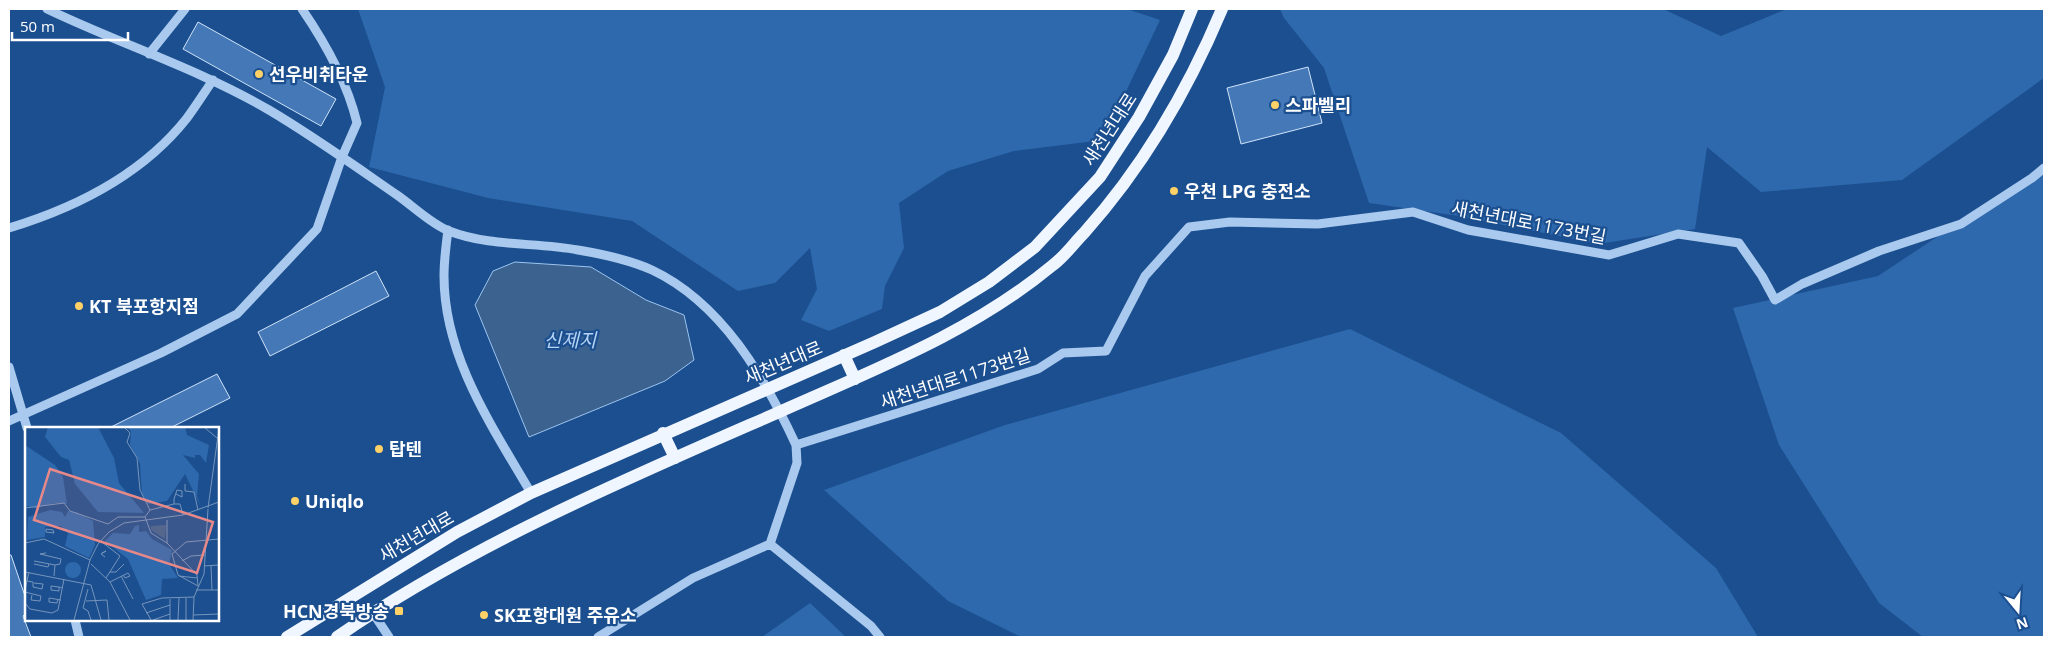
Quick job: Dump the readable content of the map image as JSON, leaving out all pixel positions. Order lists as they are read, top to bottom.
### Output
{
  "streets": {
    "main road": ["새천년대로"],
    "street": ["새천년대로1173번길"]
  },
  "water": ["신제지"],
  "places": {
    "other": [
      "선우비취타운",
      "스파벨리",
      "우천 LPG 충전소",
      "KT 북포항지점",
      "탑텐",
      "Uniqlo",
      "SK포항대원 주유소"
    ],
    "transit": ["HCN경북방송"]
  },
  "scale_bar": "50 m",
  "north": "bottom"
}
